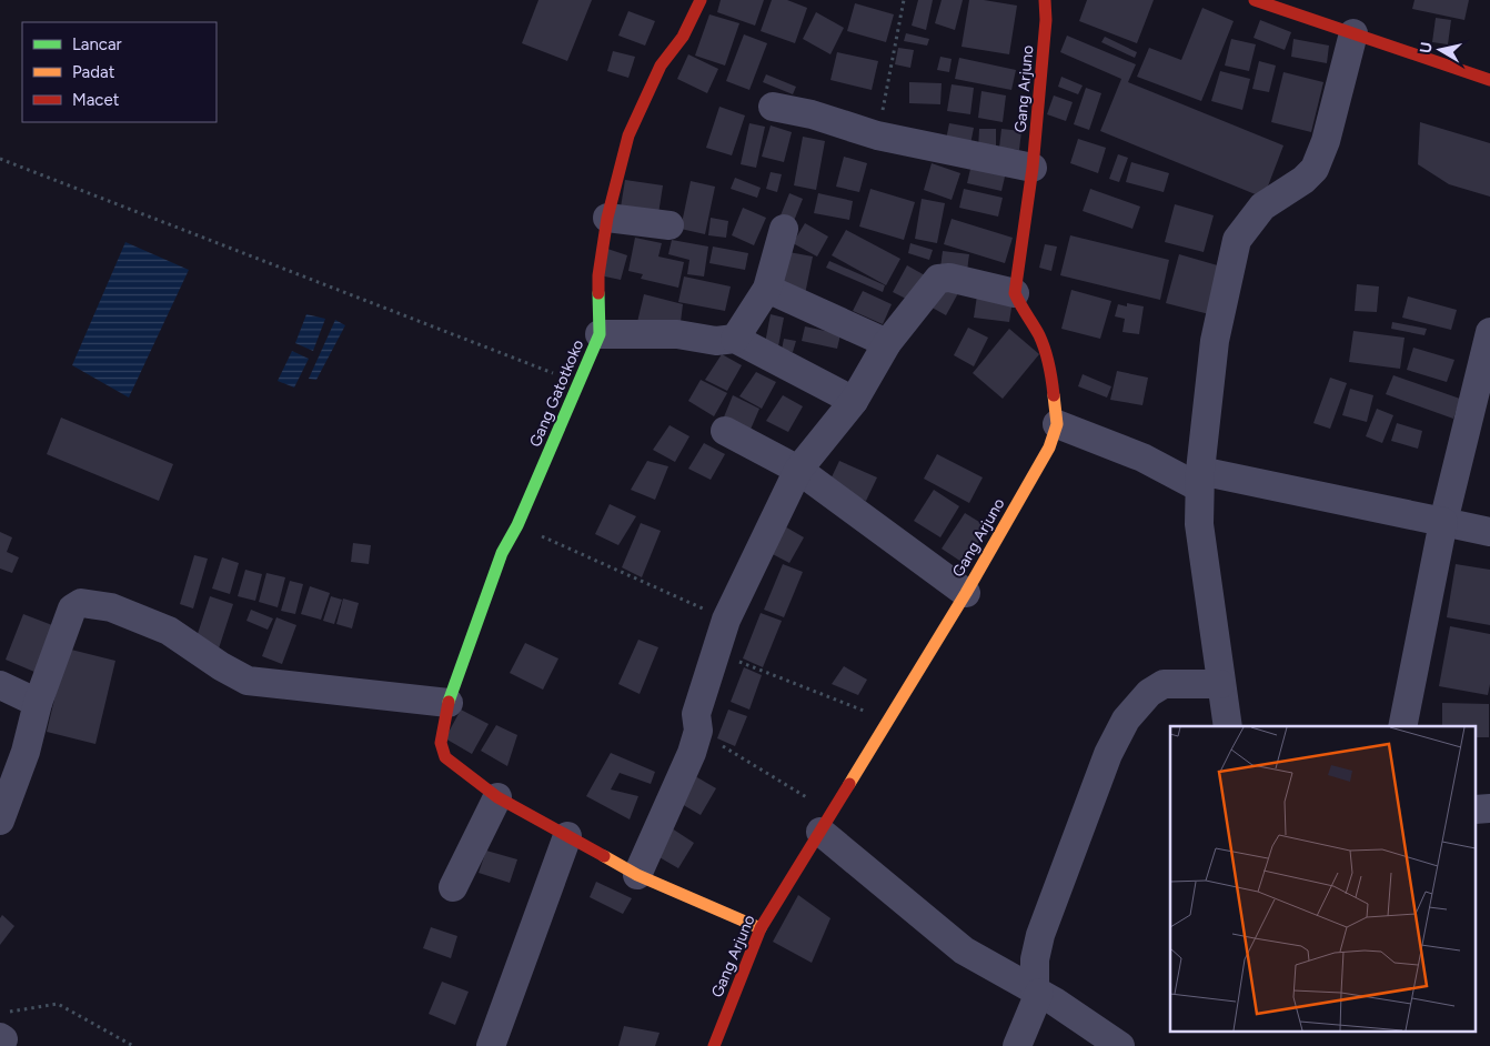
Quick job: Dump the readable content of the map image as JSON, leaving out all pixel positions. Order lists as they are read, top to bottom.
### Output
{
  "streets": {
    "street": ["Gang Arjuno", "Gang Gatotkoko"]
  },
  "crossings": [
    ["Gang Arjuno", "Gang Gatotkoko"]
  ],
  "legend": ["Lancar", "Padat", "Macet"],
  "north": "left"
}
